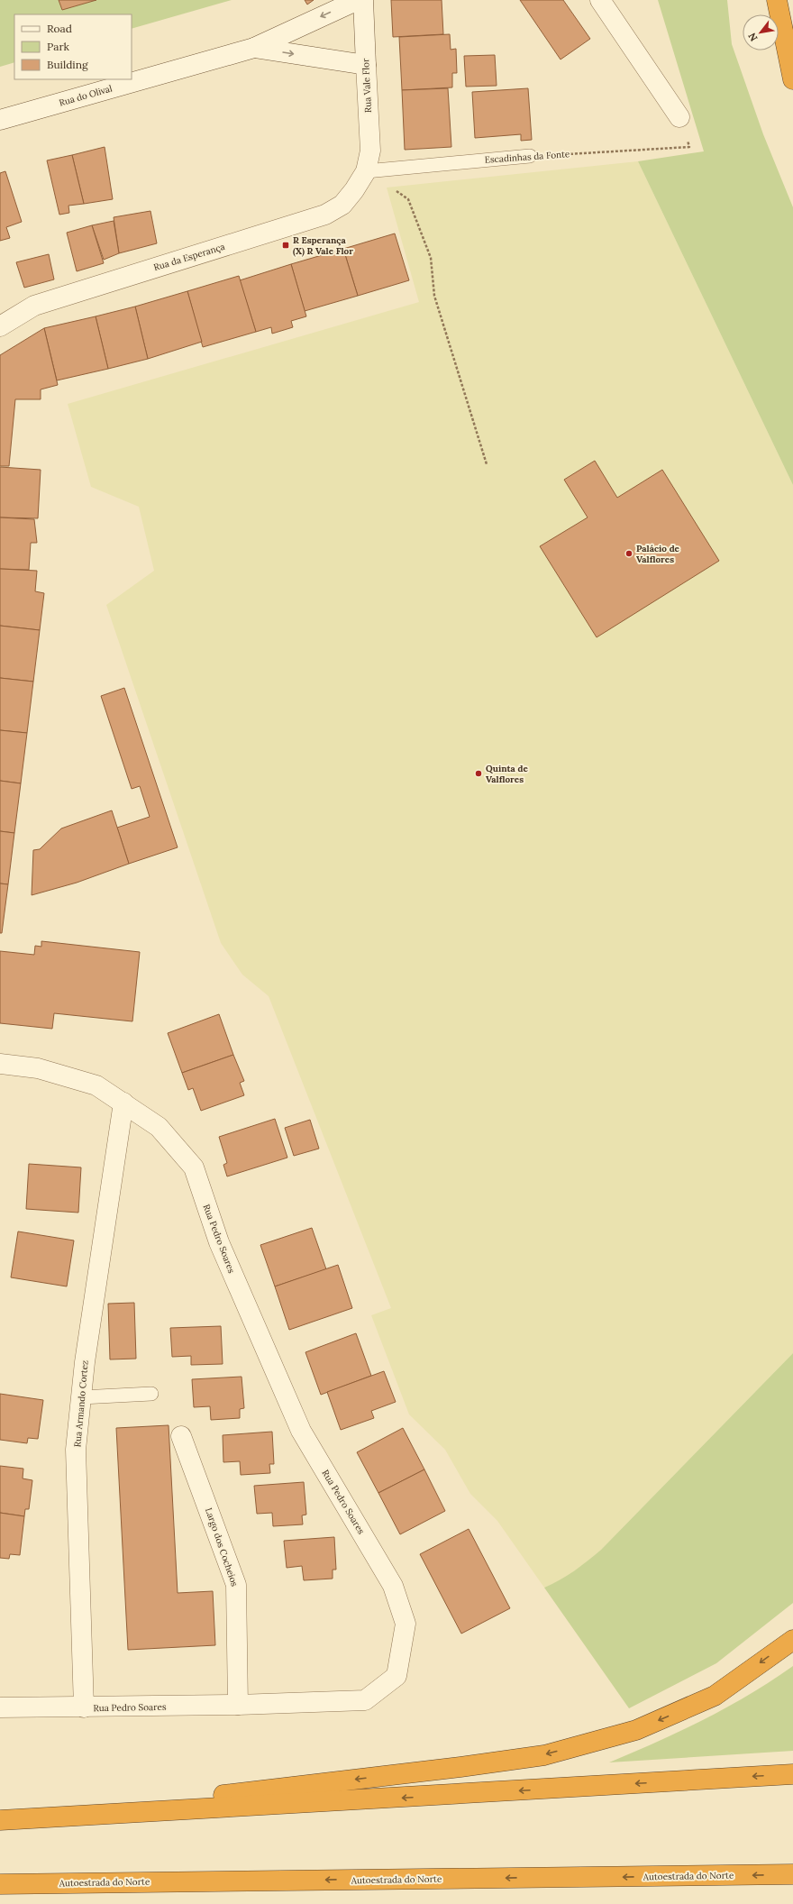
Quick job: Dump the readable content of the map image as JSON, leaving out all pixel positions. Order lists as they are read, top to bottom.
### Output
{
  "streets": {
    "highway": ["Autoestrada do Norte"],
    "street": [
      "Rua Vale Flor",
      "Rua do Olival",
      "Rua da Esperança",
      "Rua Pedro Soares",
      "Rua Armando Cortez",
      "Largo dos Cocheios"
    ],
    "lane": ["Escadinhas da Fonte"]
  },
  "crossings": [
    ["Rua Vale Flor", "Rua do Olival"],
    ["Rua Vale Flor", "Escadinhas da Fonte"],
    ["Rua Vale Flor", "Rua da Esperança"],
    ["Escadinhas da Fonte", "Rua da Esperança"],
    ["Rua Pedro Soares", "Rua Armando Cortez"],
    ["Rua Pedro Soares", "Largo dos Cocheios"]
  ],
  "places": {
    "transit": ["R Esperança (X) R Vale Flor"],
    "other": ["Palácio de Valflores", "Quinta de Valflores"]
  },
  "legend": ["Road", "Park", "Building"],
  "north": "bottom left"
}
